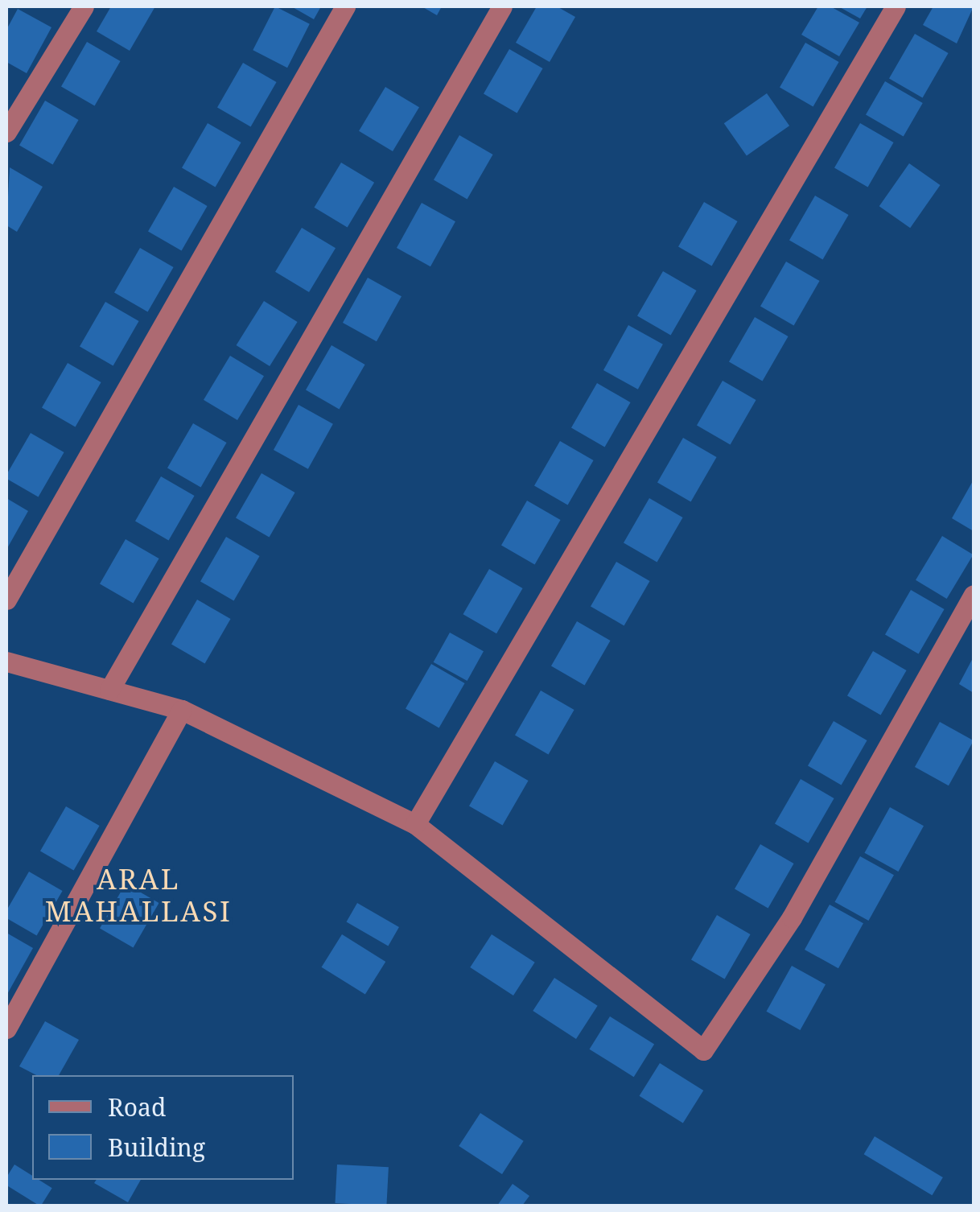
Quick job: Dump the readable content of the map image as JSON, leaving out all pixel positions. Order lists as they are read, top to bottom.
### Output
{
  "districts": ["ARAL MAHALLASI"],
  "legend": ["Road", "Building"]
}
